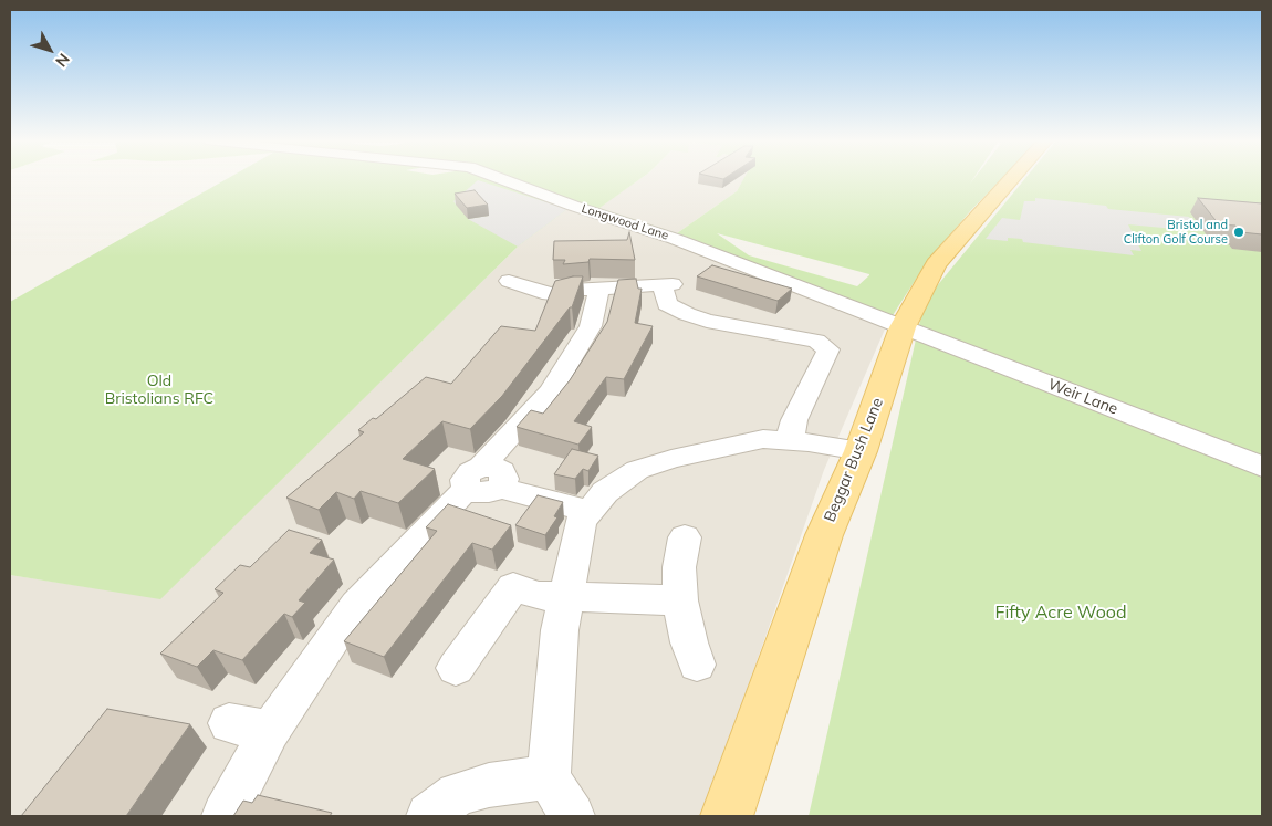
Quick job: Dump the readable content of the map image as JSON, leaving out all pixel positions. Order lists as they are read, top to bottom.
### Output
{
  "streets": {
    "main road": ["Beggar Bush Lane"],
    "street": ["Longwood Lane", "Weir Lane"]
  },
  "crossings": [
    ["Longwood Lane", "Weir Lane"],
    ["Longwood Lane", "Beggar Bush Lane"],
    ["Weir Lane", "Beggar Bush Lane"]
  ],
  "parks": ["Old Bristolians RFC", "Fifty Acre Wood"],
  "places": ["Bristol and Clifton Golf Course"],
  "north": "bottom right"
}
